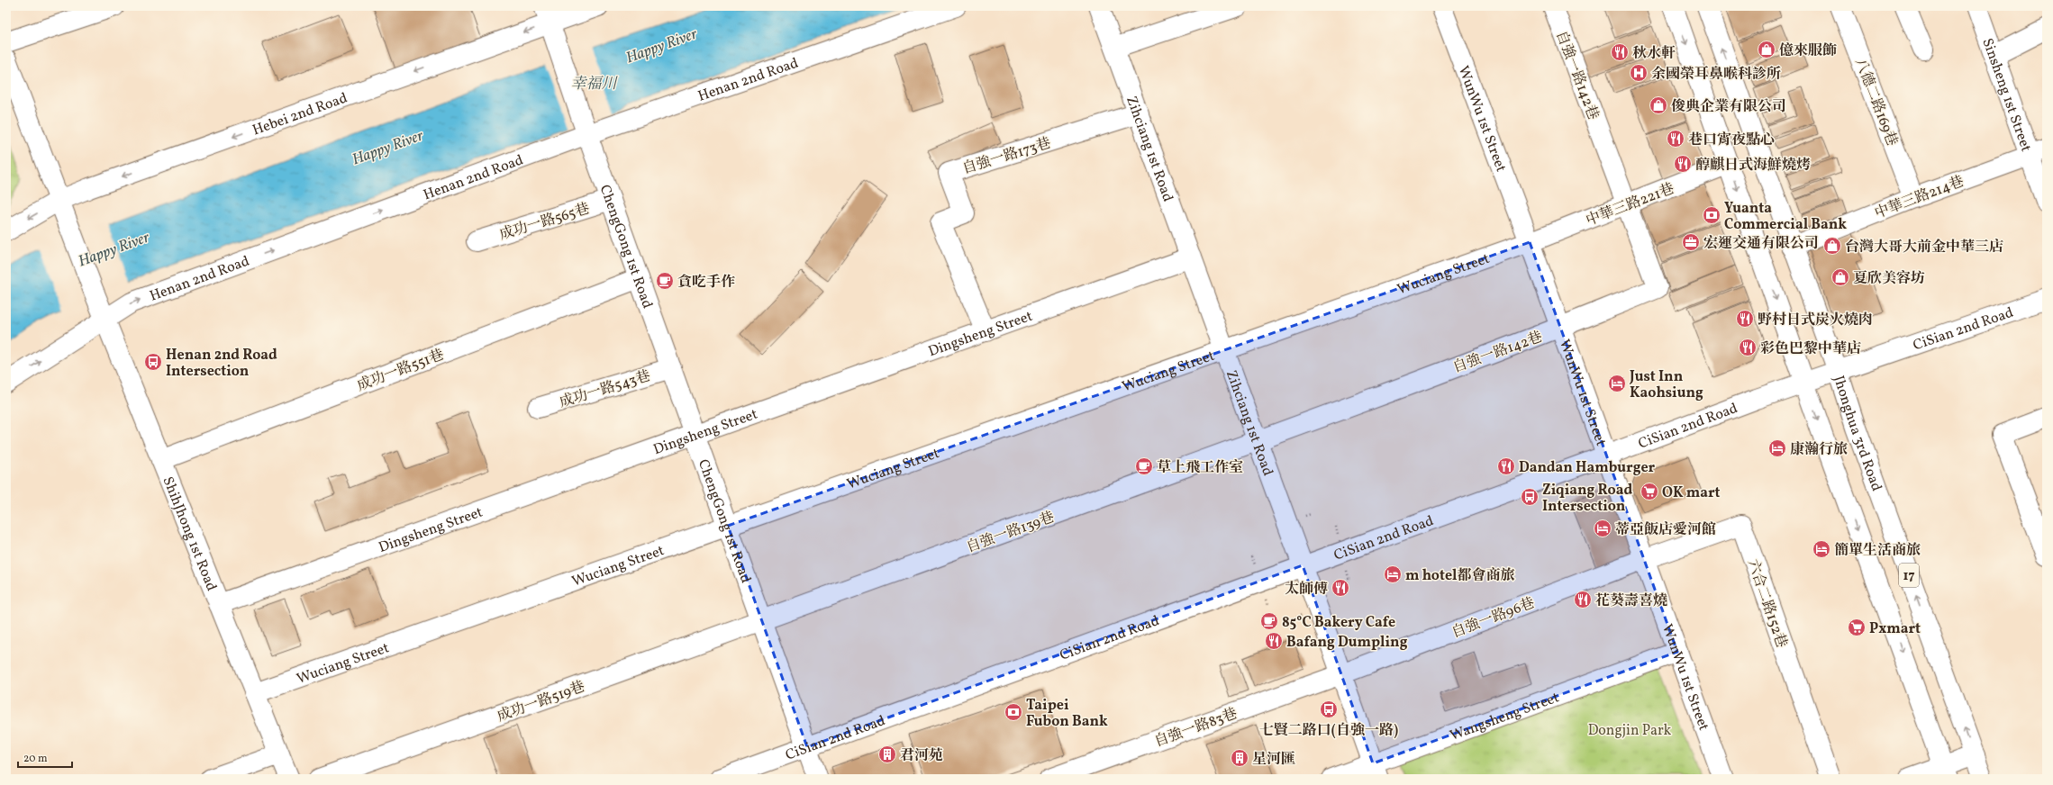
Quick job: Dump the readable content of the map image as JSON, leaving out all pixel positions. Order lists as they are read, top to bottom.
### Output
{
  "streets": {
    "street": [
      "自強一路142巷",
      "Henan 2nd Road",
      "Sinsheng 1st Street",
      "八德二路169巷",
      "Hebei 2nd Road",
      "WunWu 1st Street",
      "Zihciang 1st Road",
      "自強一路173巷",
      "中華三路214巷",
      "中華三路221巷",
      "成功一路565巷",
      "ChengGong 1st Road",
      "Wuciang Street",
      "CiSian 2nd Road",
      "Dingsheng Street",
      "成功一路551巷",
      "成功一路543巷",
      "Jhonghua 3rd Road",
      "自強一路139巷",
      "ShihJhong 1st Road",
      "17",
      "六合二路152巷",
      "自強一路96巷",
      "成功一路519巷",
      "Wangsheng Street",
      "自強一路83巷"
    ]
  },
  "crossings": [
    ["自強一路142巷", "WunWu 1st Street"],
    ["自強一路142巷", "Zihciang 1st Road"],
    ["自強一路142巷", "中華三路221巷"],
    ["自強一路142巷", "自強一路139巷"],
    ["Henan 2nd Road", "ChengGong 1st Road"],
    ["Henan 2nd Road", "ShihJhong 1st Road"],
    ["Sinsheng 1st Street", "中華三路214巷"],
    ["八德二路169巷", "中華三路214巷"],
    ["Hebei 2nd Road", "ChengGong 1st Road"],
    ["Hebei 2nd Road", "ShihJhong 1st Road"],
    ["WunWu 1st Street", "中華三路221巷"],
    ["WunWu 1st Street", "Wuciang Street"],
    ["WunWu 1st Street", "CiSian 2nd Road"],
    ["WunWu 1st Street", "六合二路152巷"],
    ["WunWu 1st Street", "自強一路96巷"],
    ["WunWu 1st Street", "Wangsheng Street"],
    ["Zihciang 1st Road", "自強一路173巷"],
    ["Zihciang 1st Road", "Wuciang Street"],
    ["Zihciang 1st Road", "CiSian 2nd Road"],
    ["Zihciang 1st Road", "Dingsheng Street"],
    ["Zihciang 1st Road", "自強一路139巷"],
    ["Zihciang 1st Road", "自強一路96巷"],
    ["Zihciang 1st Road", "Wangsheng Street"],
    ["Zihciang 1st Road", "自強一路83巷"],
    ["自強一路173巷", "Dingsheng Street"],
    ["中華三路214巷", "Jhonghua 3rd Road"],
    ["中華三路221巷", "Wuciang Street"],
    ["中華三路221巷", "17"],
    ["成功一路565巷", "ChengGong 1st Road"],
    ["ChengGong 1st Road", "Wuciang Street"],
    ["ChengGong 1st Road", "CiSian 2nd Road"],
    ["ChengGong 1st Road", "Dingsheng Street"],
    ["ChengGong 1st Road", "成功一路551巷"],
    ["ChengGong 1st Road", "成功一路543巷"],
    ["ChengGong 1st Road", "自強一路139巷"],
    ["ChengGong 1st Road", "成功一路519巷"],
    ["Wuciang Street", "ShihJhong 1st Road"],
    ["CiSian 2nd Road", "Jhonghua 3rd Road"],
    ["CiSian 2nd Road", "17"],
    ["Dingsheng Street", "ShihJhong 1st Road"],
    ["成功一路551巷", "ShihJhong 1st Road"],
    ["自強一路139巷", "成功一路519巷"],
    ["六合二路152巷", "自強一路96巷"],
    ["自強一路96巷", "自強一路83巷"]
  ],
  "one_way": ["Henan 2nd Road", "Hebei 2nd Road"],
  "water": ["Happy River", "幸福川"],
  "parks": ["Dongjin Park"],
  "places": {
    "shop": [
      "億來服飾",
      "俊典企業有限公司",
      "台灣大哥大前金中華三店",
      "夏欣美容坊"
    ],
    "restaurant": [
      "秋水軒",
      "巷口宵夜點心",
      "醇麒日式海鮮燒烤",
      "野村日式炭火燒肉",
      "彩色巴黎中華店",
      "Dandan Hamburger",
      "太師傅",
      "花葵壽喜燒",
      "Bafang Dumpling"
    ],
    "hospital": ["余國榮耳鼻喉科診所"],
    "bank": ["Yuanta Commercial Bank", "Taipei Fubon Bank"],
    "office": ["宏運交通有限公司"],
    "cafe": ["貪吃手作", "草上飛工作室", "85°C Bakery Cafe"],
    "bus stop": ["Henan 2nd Road Intersection", "Ziqiang Road Intersection", "七賢二路口(自強一路)"],
    "hotel": [
      "Just Inn Kaohsiung",
      "康瀚行旅",
      "蒂亞飯店愛河館",
      "簡單生活商旅",
      "m hotel都會商旅"
    ],
    "supermarket": ["OK mart", "Pxmart"],
    "building": ["君河苑", "星河匯"]
  },
  "scale_bar": "20 m"
}
